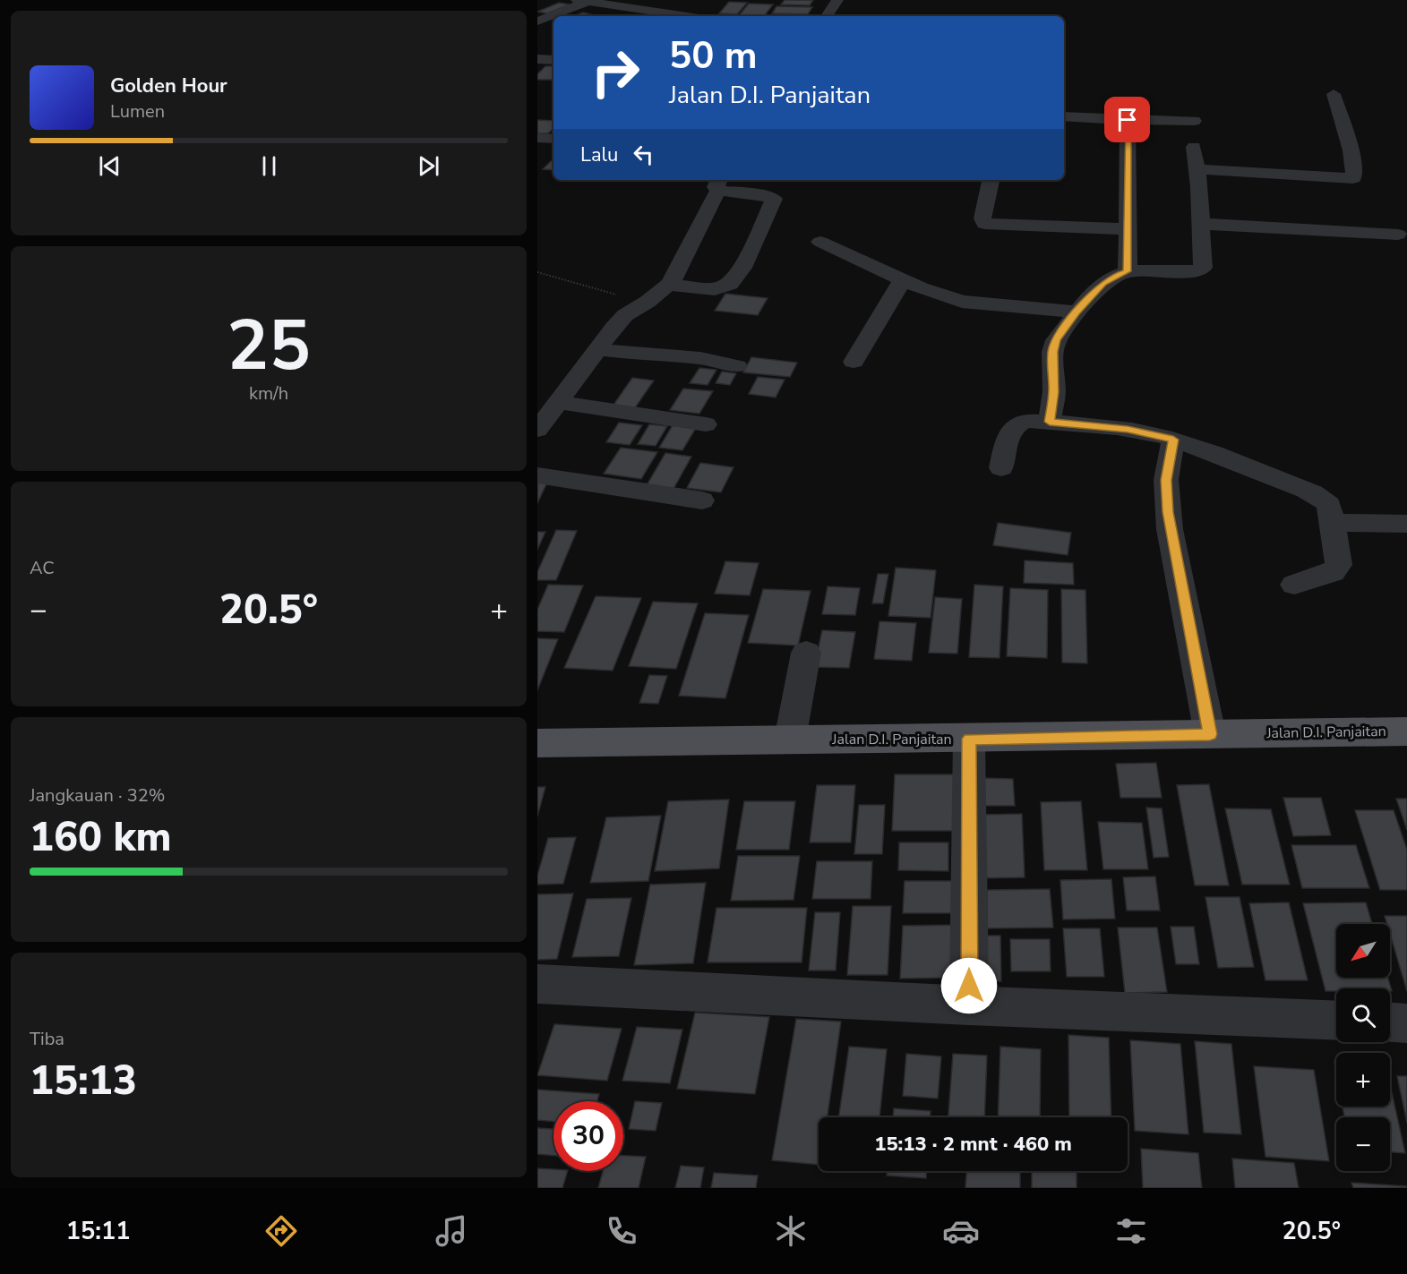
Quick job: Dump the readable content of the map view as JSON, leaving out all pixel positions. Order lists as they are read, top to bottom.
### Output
{
  "streets": {
    "main road": ["Jalan D.I. Panjaitan"]
  },
  "north": "bottom left",
  "page": {
    "turn": ["50 m", "Jalan D.I. Panjaitan"],
    "song": ["Golden Hour", "Lumen"],
    "then": "Lalu",
    "tile": [
      ["25", "km/h"],
      "AC",
      ["Jangkauan · 32%", "160 km"],
      ["Tiba", "15:13"]
    ],
    "heat": ["−", "20.5°", "+"],
    "map_buttons": ["+", "−"],
    "limit": "30",
    "trip": "15:13 · 2 mnt · 460 m",
    "tabs": ["15:11", "20.5°"]
  }
}
